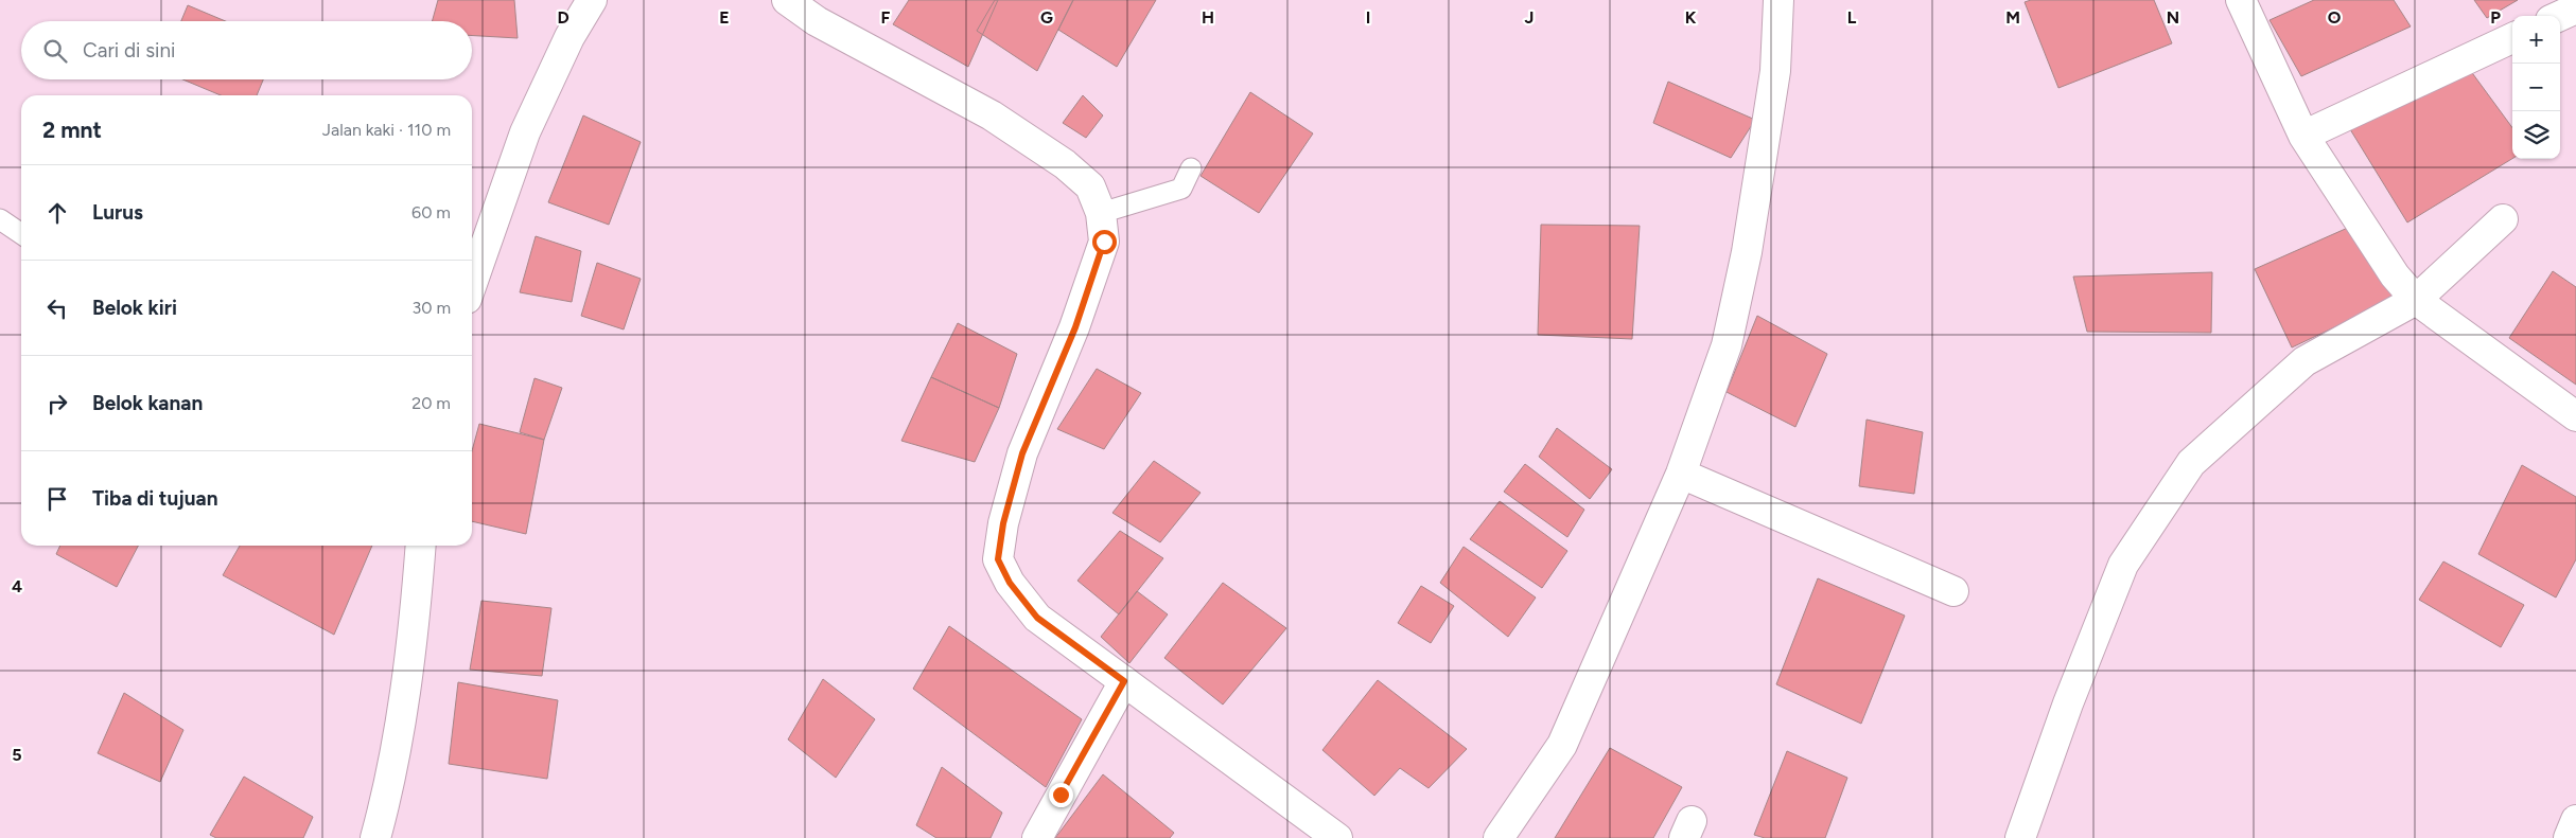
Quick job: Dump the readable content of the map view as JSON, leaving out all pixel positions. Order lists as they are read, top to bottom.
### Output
{
  "page": {
    "map_buttons": ["+", "−"],
    "search": "Cari di sini",
    "heading": ["2 mnt", "Jalan kaki · 110 m"],
    "list": [
      ["Lurus", "60 m"],
      ["Belok kiri", "30 m"],
      ["Belok kanan", "20 m"],
      "Tiba di tujuan"
    ]
  },
  "grid": {
    "columns": [
      "D",
      "E",
      "F",
      "G",
      "H",
      "I",
      "J",
      "K",
      "L",
      "M",
      "N",
      "O",
      "P"
    ],
    "rows": ["4", "5"]
  }
}
